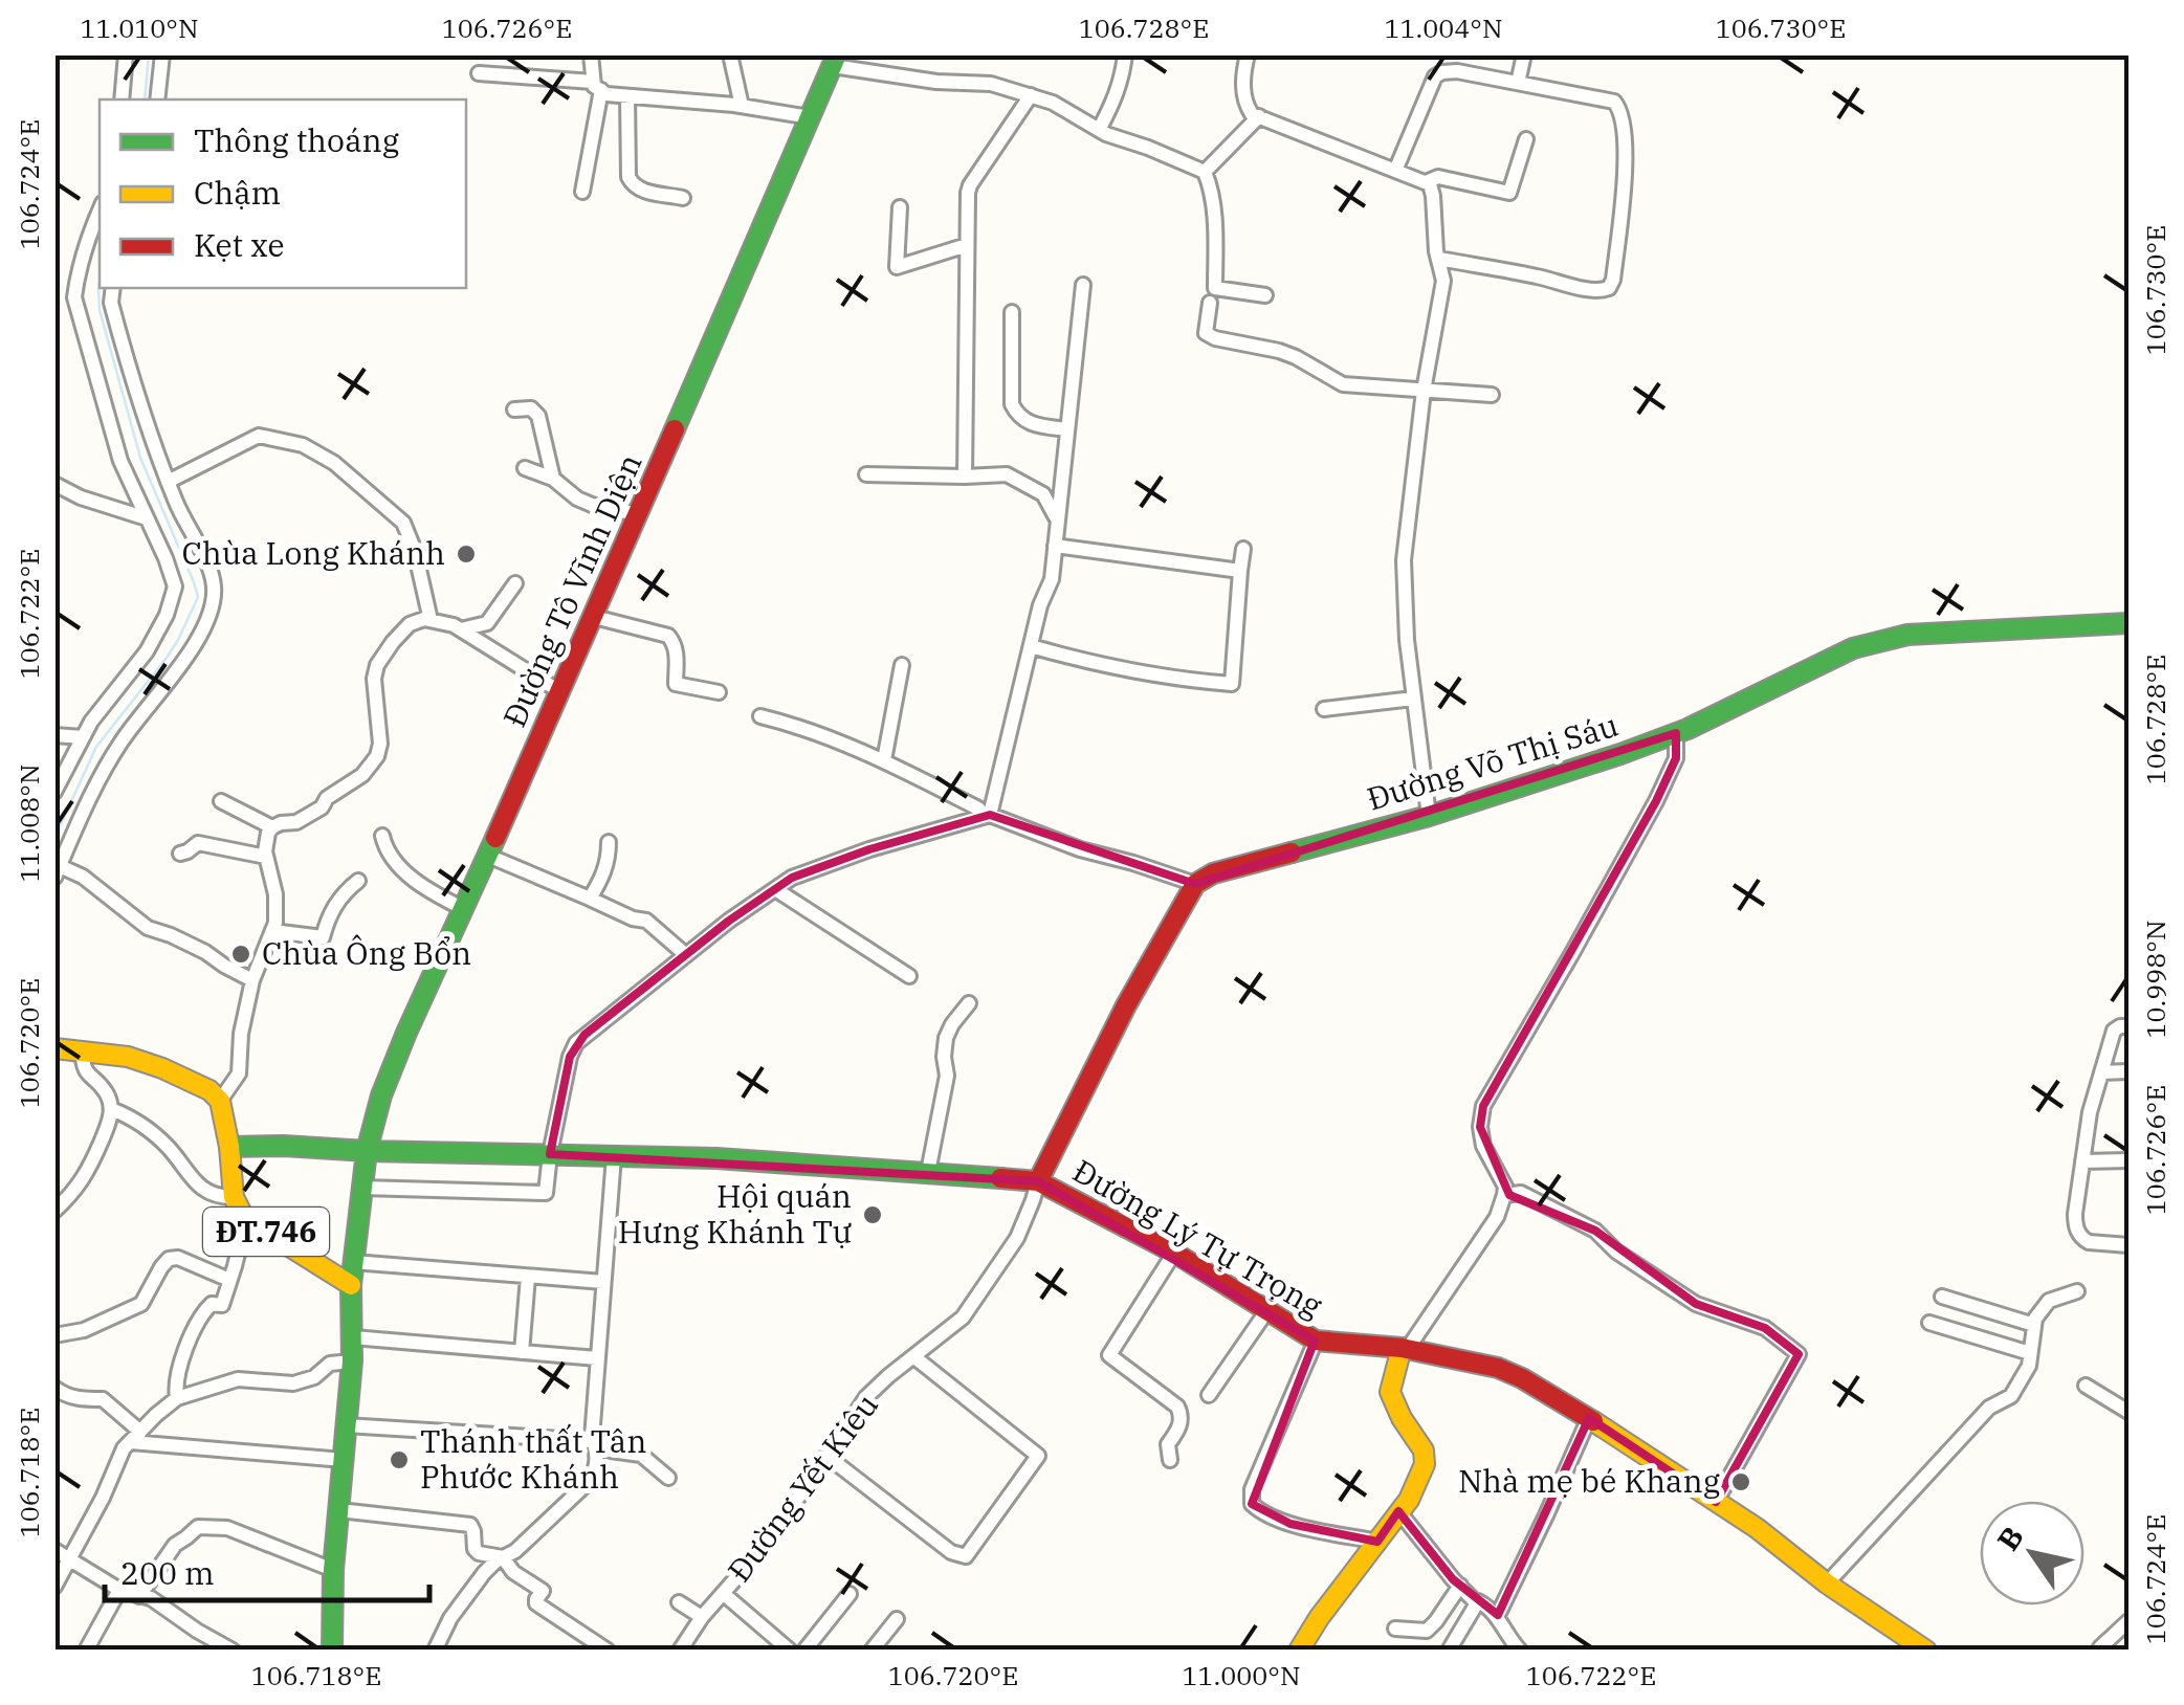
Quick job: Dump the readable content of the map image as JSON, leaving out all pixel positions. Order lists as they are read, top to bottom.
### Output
{
  "streets": {
    "main road": [
      "Đường Tô Vĩnh Diện",
      "Đường Võ Thị Sáu",
      "ĐT.746",
      "Đường Lý Tự Trọng"
    ],
    "street": ["Đường Yết Kiêu"]
  },
  "crossings": [
    ["Đường Tô Vĩnh Diện", "ĐT.746"],
    ["Đường Tô Vĩnh Diện", "Đường Lý Tự Trọng"],
    ["ĐT.746", "Đường Lý Tự Trọng"],
    ["Đường Lý Tự Trọng", "Đường Yết Kiêu"]
  ],
  "places": [
    "Chùa Long Khánh",
    "Chùa Ông Bổn",
    "Hội quán Hưng Khánh Tự",
    "Thánh thất Tân Phước Khánh",
    "Nhà mẹ bé Khang"
  ],
  "legend": ["Thông thoáng", "Chậm", "Kẹt xe"],
  "scale_bar": "200 m",
  "north": "top left",
  "coordinates": [
    "11.010°N",
    "106.726°E",
    "106.728°E",
    "11.004°N",
    "106.730°E",
    "106.724°E",
    "106.722°E",
    "11.008°N",
    "10.998°N",
    "106.720°E",
    "106.718°E",
    "11.000°N"
  ]
}
